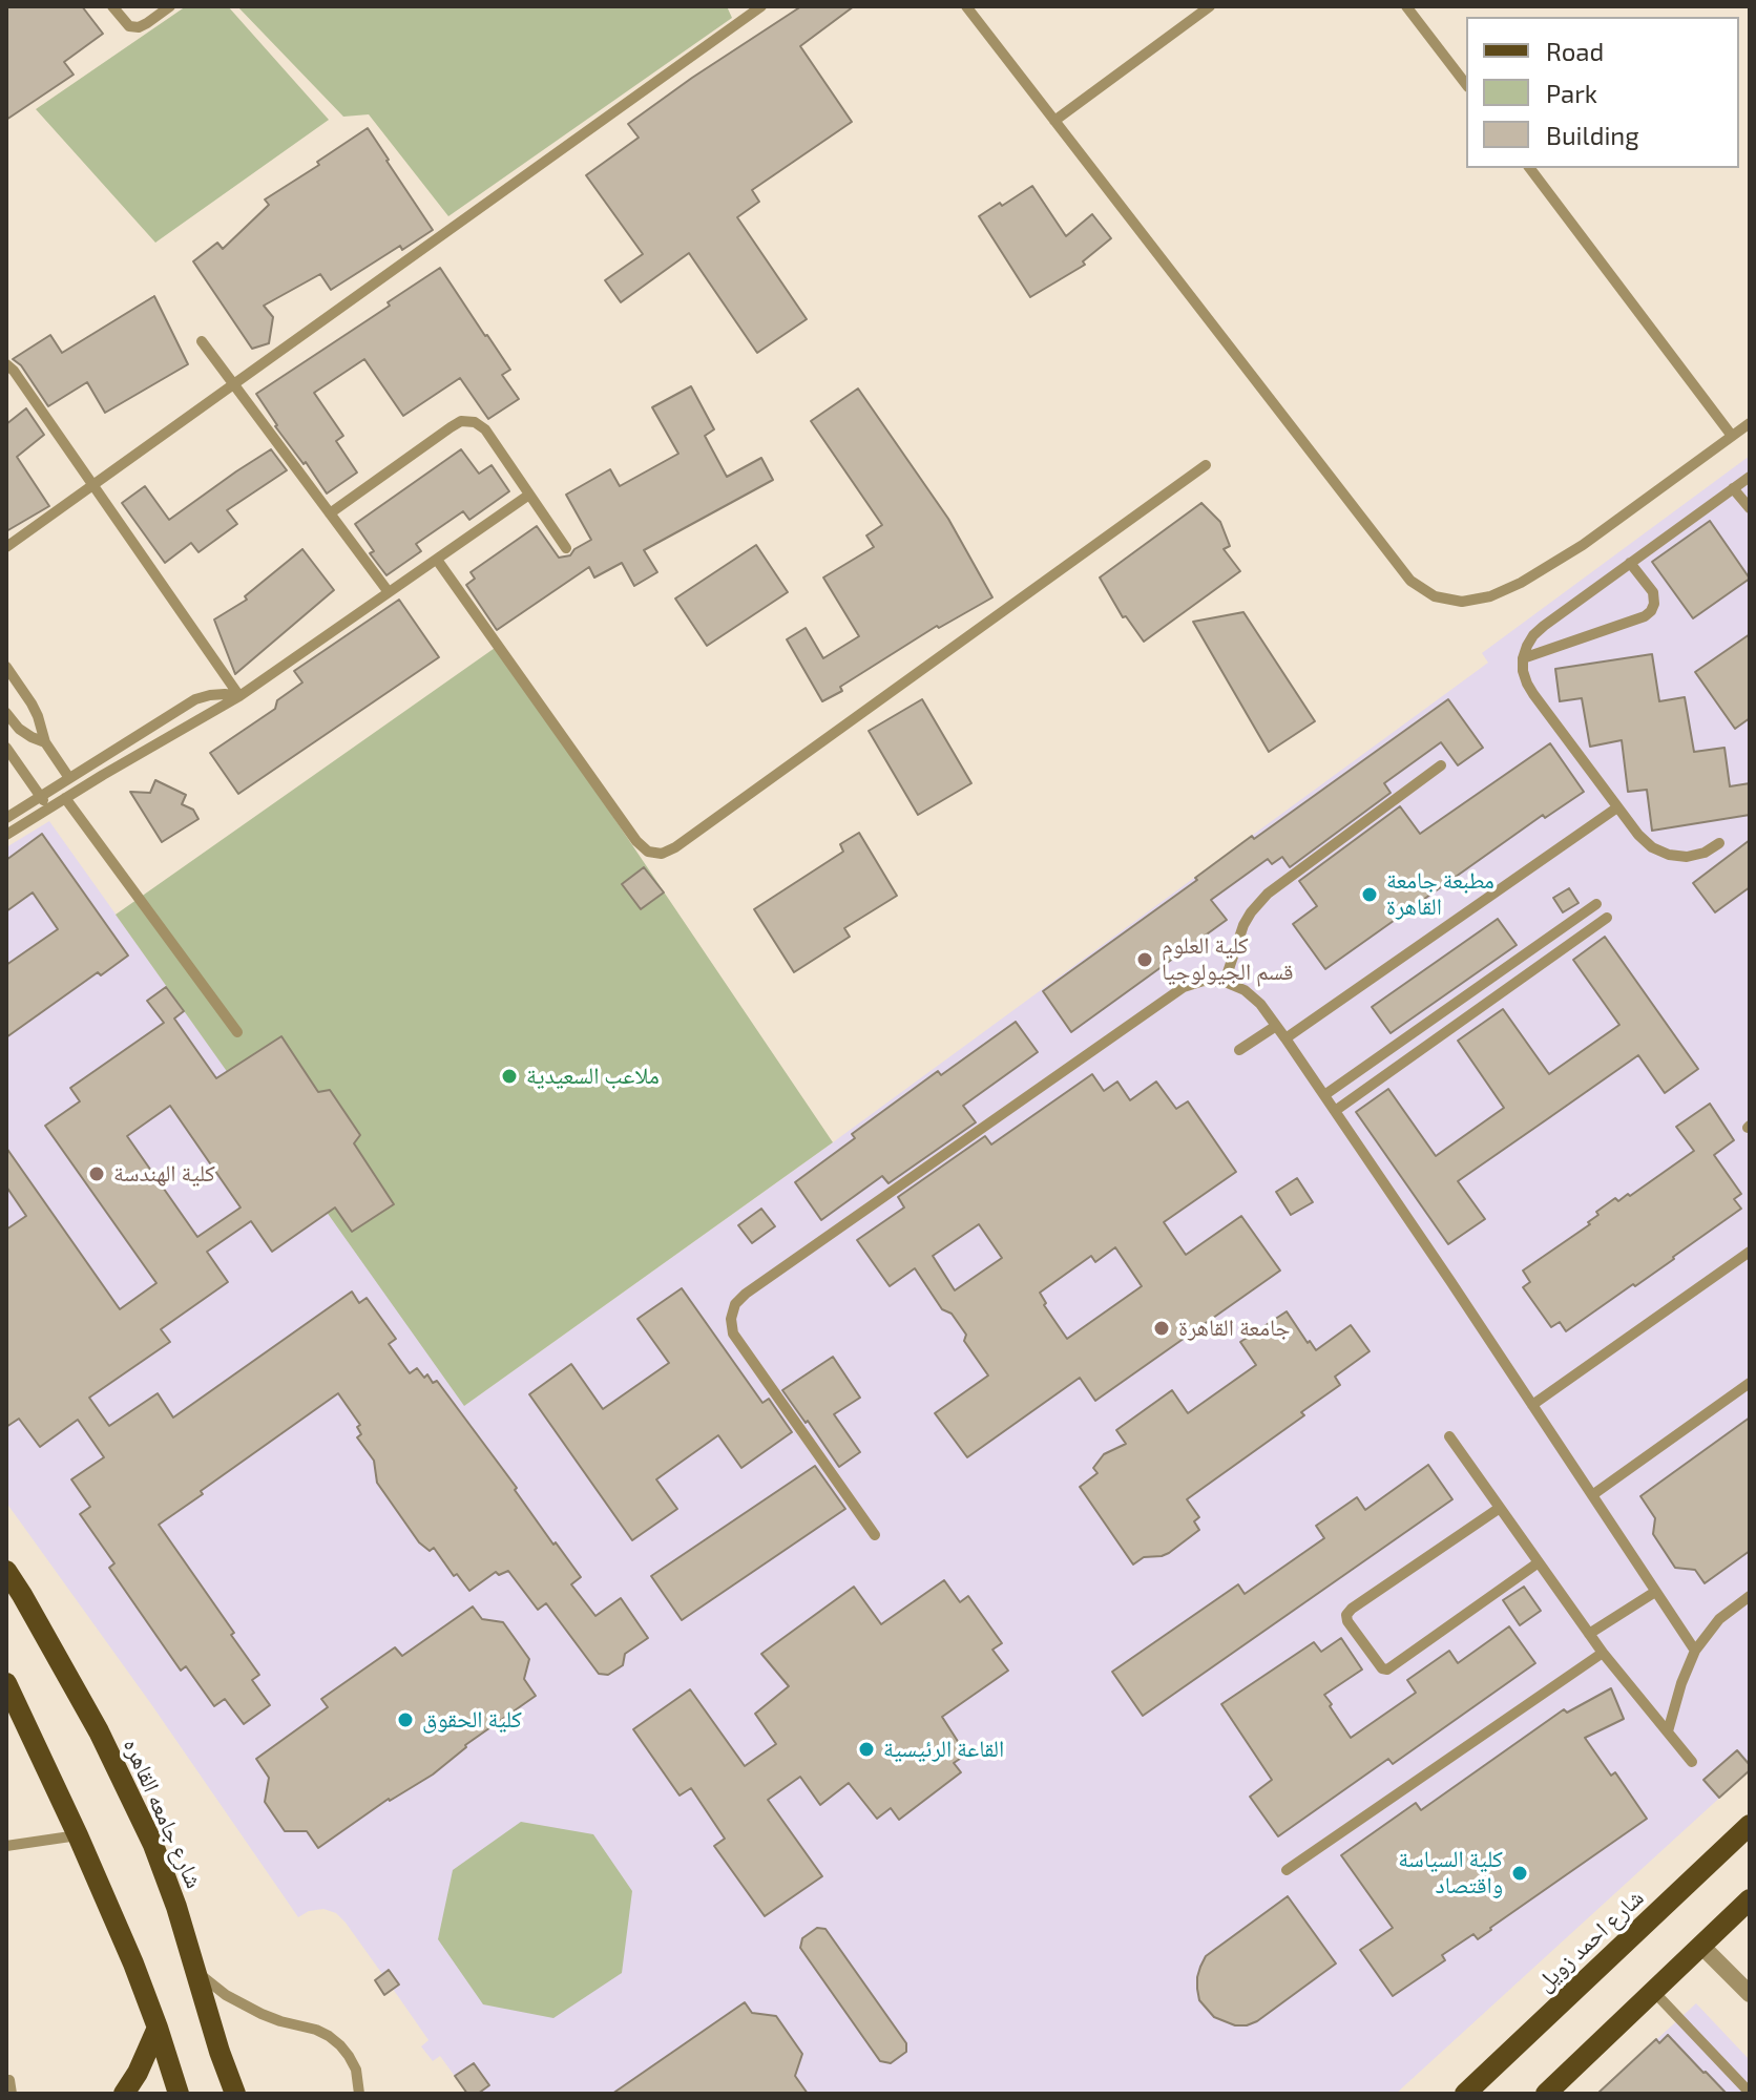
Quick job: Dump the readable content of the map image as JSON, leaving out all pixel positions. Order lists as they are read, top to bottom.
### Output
{
  "streets": {
    "main road": ["شارع جامعه القاهره", "شارع احمد زويل"]
  },
  "places": [
    "مطبعة جامعة القاهرة",
    "كلية العلوم قسم الجيولوجيا",
    "ملاعب السعيدية",
    "كلية الهندسة",
    "جامعة القاهرة",
    "كلية الحقوق",
    "القاعة الرئيسية",
    "كلية السياسة واقتصاد"
  ],
  "legend": ["Road", "Park", "Building"]
}
